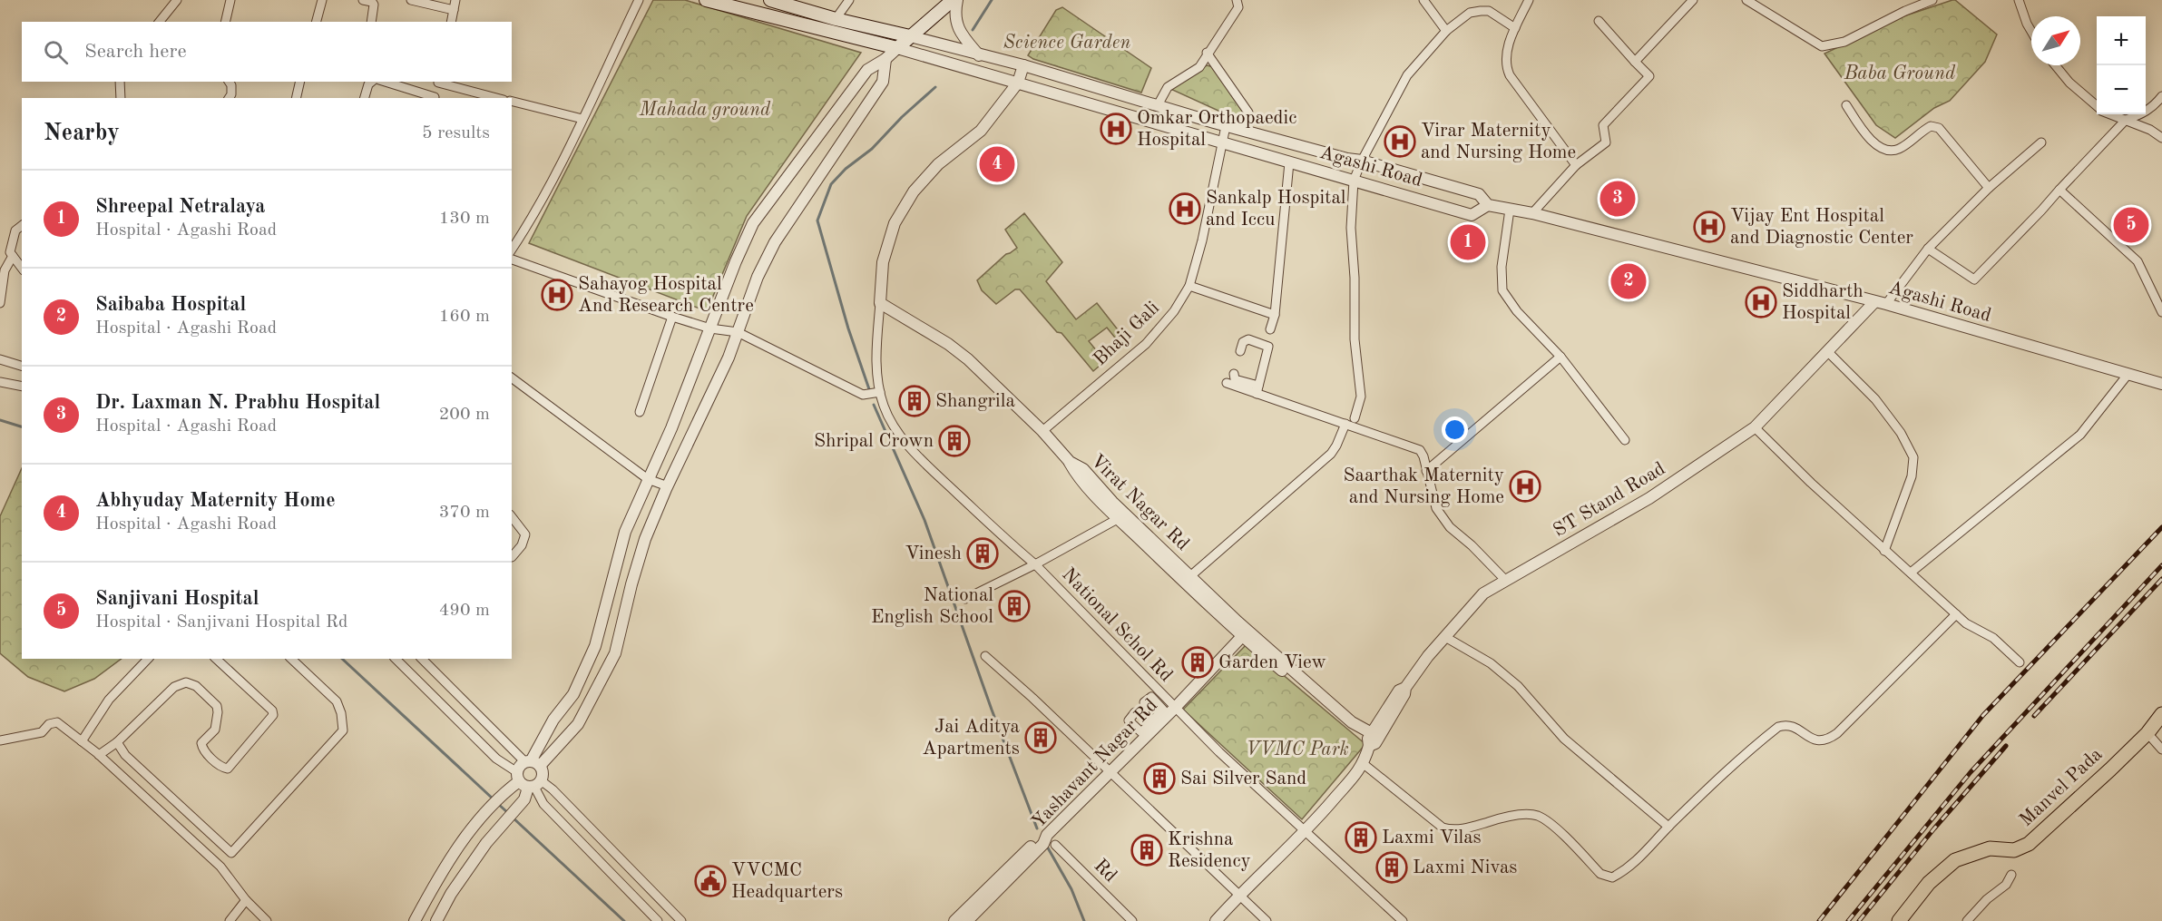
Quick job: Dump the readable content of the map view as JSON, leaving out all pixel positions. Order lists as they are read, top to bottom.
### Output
{
  "streets": {
    "main road": ["Manvel Pada"],
    "street": [
      "Agashi Road",
      "Bhaji Gali",
      "ST Stand Road",
      "Virat Nagar Rd",
      "National Schol Rd",
      "Yashavant Nagar Rd",
      "Rd"
    ]
  },
  "crossings": [
    ["Agashi Road", "Bhaji Gali"],
    ["Agashi Road", "ST Stand Road"],
    ["Bhaji Gali", "Virat Nagar Rd"],
    ["ST Stand Road", "Virat Nagar Rd"],
    ["Virat Nagar Rd", "National Schol Rd"],
    ["Virat Nagar Rd", "Yashavant Nagar Rd"],
    ["National Schol Rd", "Yashavant Nagar Rd"]
  ],
  "parks": [
    "Science Garden",
    "Baba Ground",
    "Mahada ground",
    "VVMC Park"
  ],
  "places": {
    "hospital": [
      "Omkar Orthopaedic Hospital",
      "Virar Maternity and Nursing Home",
      "Sankalp Hospital and Iccu",
      "Vijay Ent Hospital and Diagnostic Center",
      "Sahayog Hospital And Research Centre",
      "Siddharth Hospital",
      "Saarthak Maternity and Nursing Home"
    ],
    "building": [
      "Shangrila",
      "Shripal Crown",
      "Vinesh",
      "National English School",
      "Garden View",
      "Jai Aditya Apartments",
      "Sai Silver Sand",
      "Laxmi Vilas",
      "Krishna Residency",
      "Laxmi Nivas"
    ],
    "public building": ["VVCMC Headquarters"]
  },
  "north": "top right",
  "page": {
    "map_buttons": ["+", "−"],
    "search": "Search here",
    "heading": ["Nearby", "5 results"],
    "pins": [
      "4",
      "3",
      "5",
      "1",
      "2"
    ],
    "list": [
      {
        "mark": "1",
        "name": "Shreepal Netralaya",
        "note": "Hospital · Agashi Road",
        "value": "130 m"
      },
      {
        "mark": "2",
        "name": "Saibaba Hospital",
        "note": "Hospital · Agashi Road",
        "value": "160 m"
      },
      {
        "mark": "3",
        "name": "Dr. Laxman N. Prabhu Hospital",
        "note": "Hospital · Agashi Road",
        "value": "200 m"
      },
      {
        "mark": "4",
        "name": "Abhyuday Maternity Home",
        "note": "Hospital · Agashi Road",
        "value": "370 m"
      },
      {
        "mark": "5",
        "name": "Sanjivani Hospital",
        "note": "Hospital · Sanjivani Hospital Rd",
        "value": "490 m"
      }
    ]
  }
}
